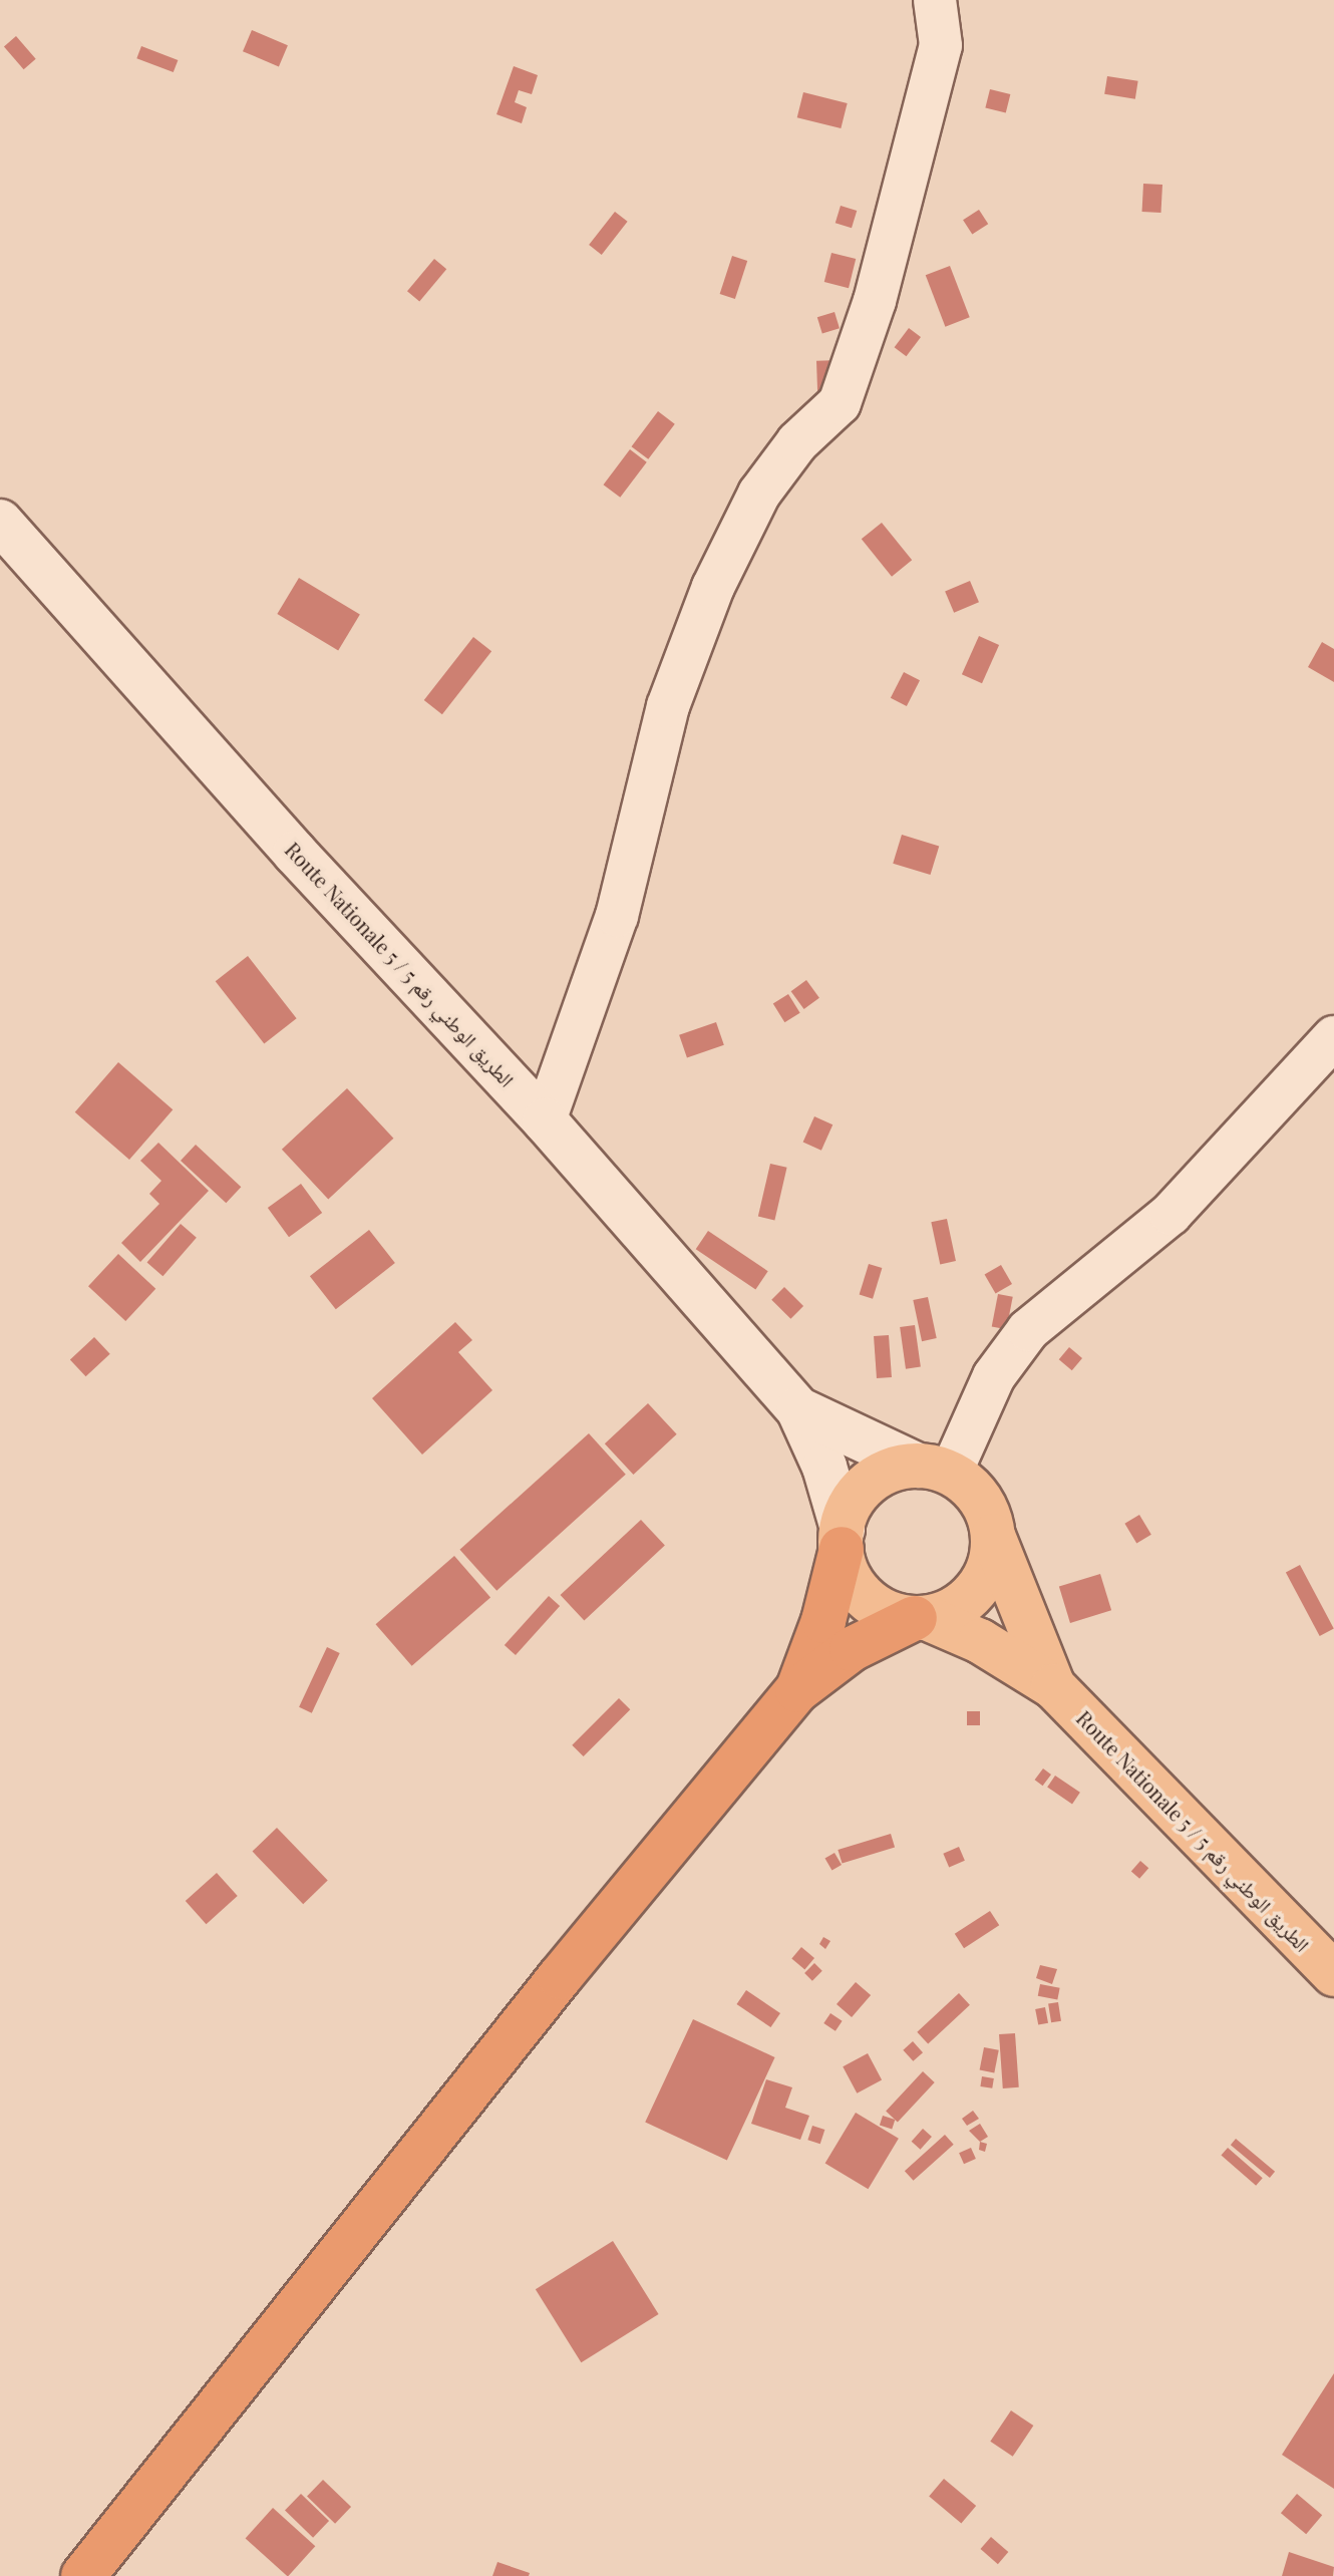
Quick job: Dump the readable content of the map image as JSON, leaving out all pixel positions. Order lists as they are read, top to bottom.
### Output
{
  "streets": {
    "main road": ["Route Nationale 5 / الطريق الوطني رقم 5"]
  }
}
